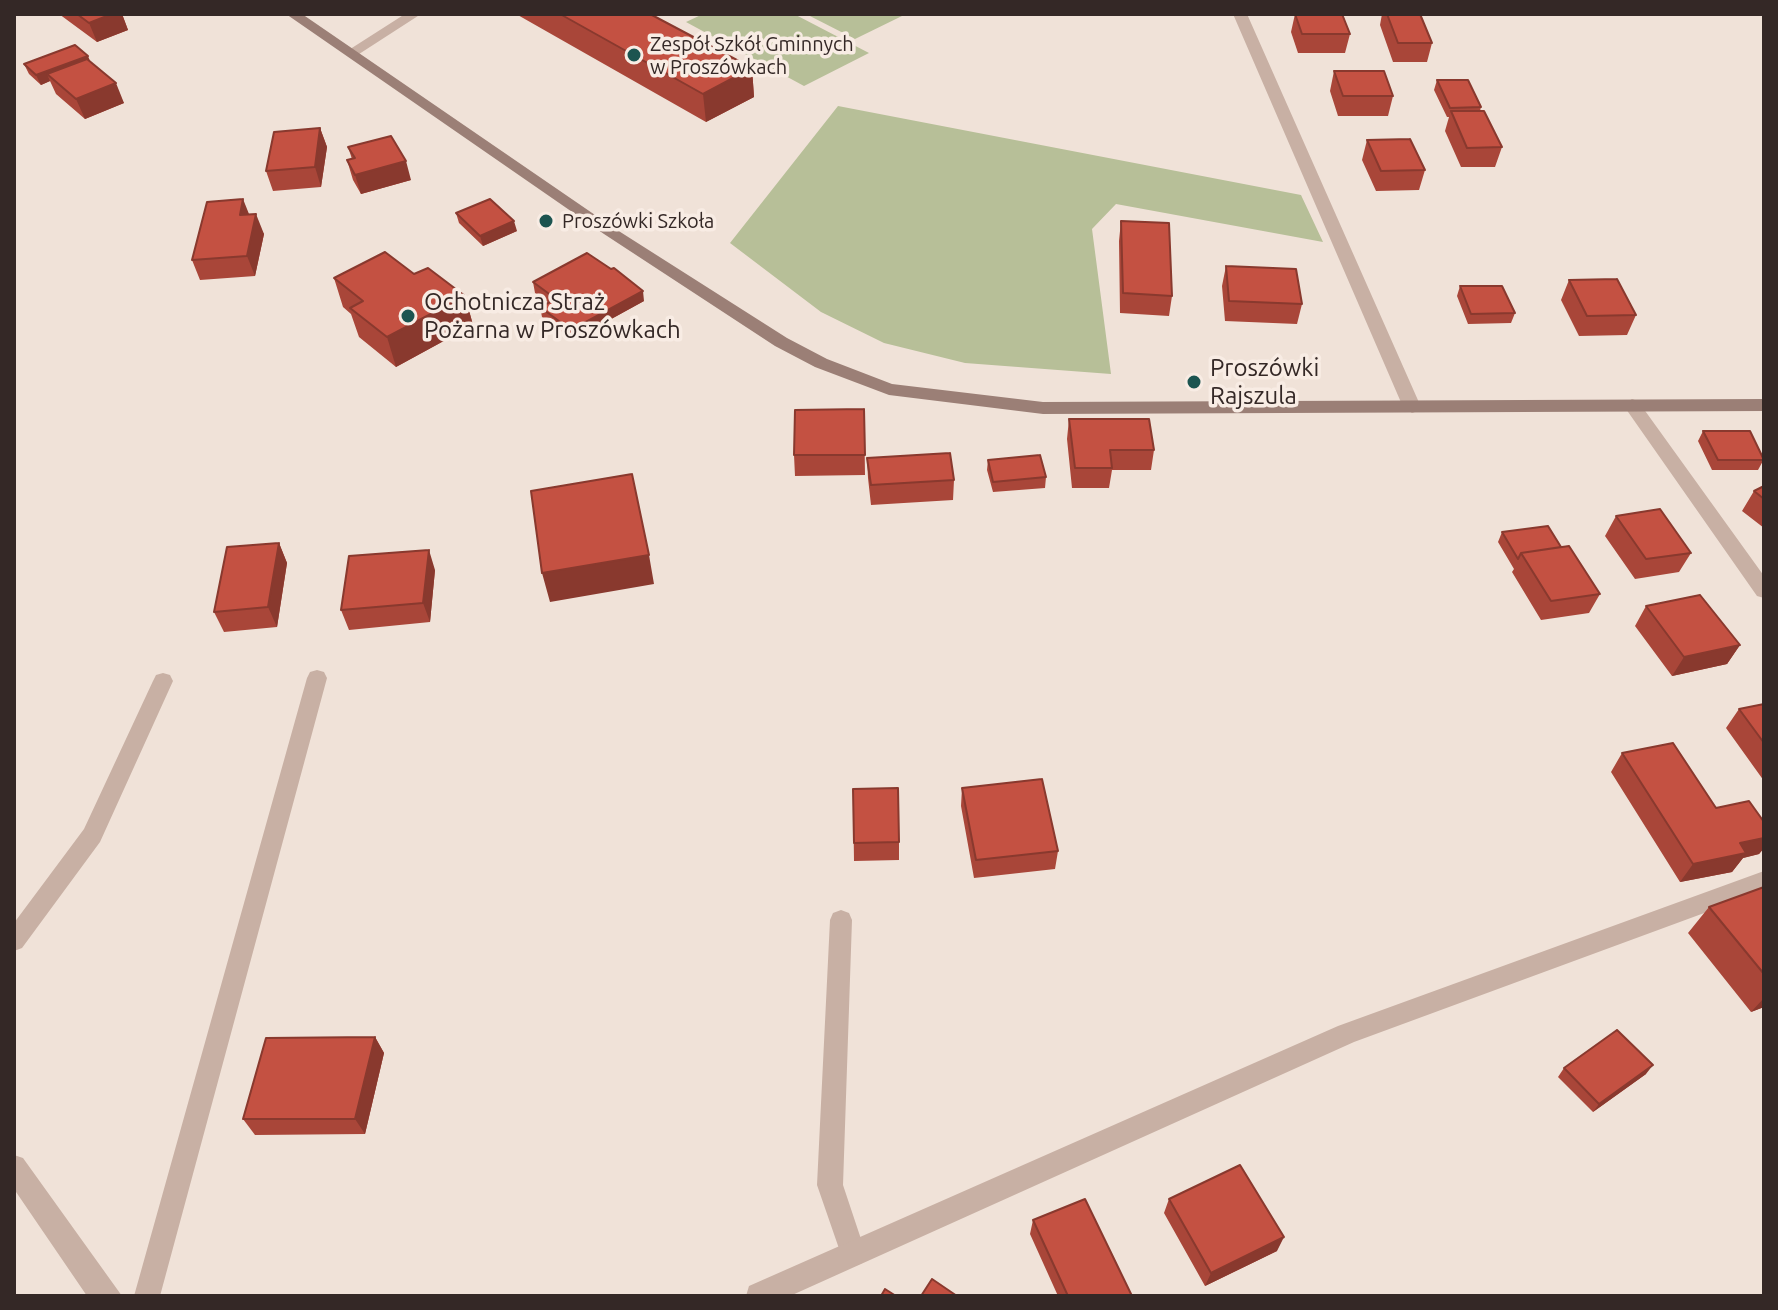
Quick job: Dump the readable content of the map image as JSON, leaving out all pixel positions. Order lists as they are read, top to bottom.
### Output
{
  "places": [
    "Zespół Szkół Gminnych w Proszówkach",
    "Proszówki Szkoła",
    "Ochotnicza Straż Pożarna w Proszówkach",
    "Proszówki Rajszula"
  ]
}
